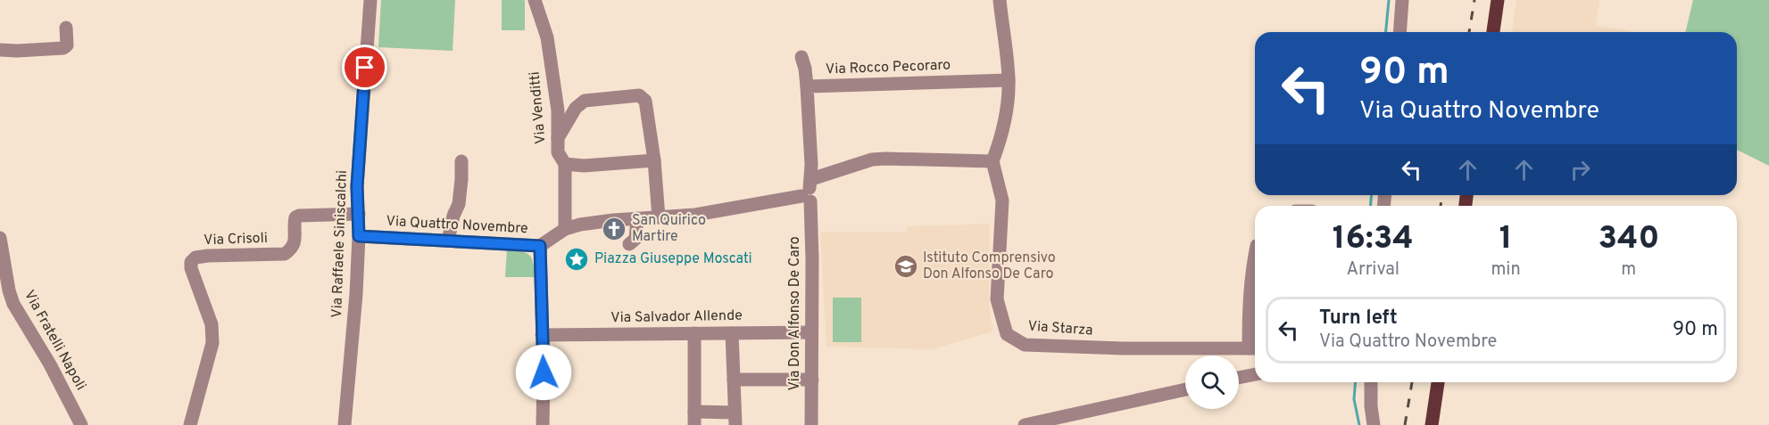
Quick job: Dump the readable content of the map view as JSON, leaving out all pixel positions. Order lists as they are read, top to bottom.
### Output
{
  "streets": {
    "street": [
      "Via Rocco Pecoraro",
      "Via Venditti",
      "Via Quattro Novembre",
      "Via Crisoli",
      "Via Raffaele Siniscalchi",
      "Via Don Alfonso De Caro",
      "Via Salvador Allende",
      "Via Starza",
      "Via Fratelli Napoli"
    ]
  },
  "crossings": [
    ["Via Rocco Pecoraro", "Via Quattro Novembre"],
    ["Via Rocco Pecoraro", "Via Don Alfonso De Caro"],
    ["Via Venditti", "Via Quattro Novembre"],
    ["Via Quattro Novembre", "Via Raffaele Siniscalchi"],
    ["Via Quattro Novembre", "Via Don Alfonso De Caro"],
    ["Via Crisoli", "Via Raffaele Siniscalchi"],
    ["Via Don Alfonso De Caro", "Via Salvador Allende"]
  ],
  "places": {
    "church": ["San Quirico Martire"],
    "place": ["Piazza Giuseppe Moscati"],
    "school or university": ["Istituto Comprensivo Don Alfonso De Caro"]
  },
  "page": {
    "turn": ["90 m", "Via Quattro Novembre"],
    "eta": [
      "16:34",
      "Arrival",
      "1",
      "min",
      "340",
      "m"
    ],
    "list": [
      {
        "name": "Turn left",
        "note": "Via Quattro Novembre",
        "value": "90 m"
      }
    ]
  }
}
